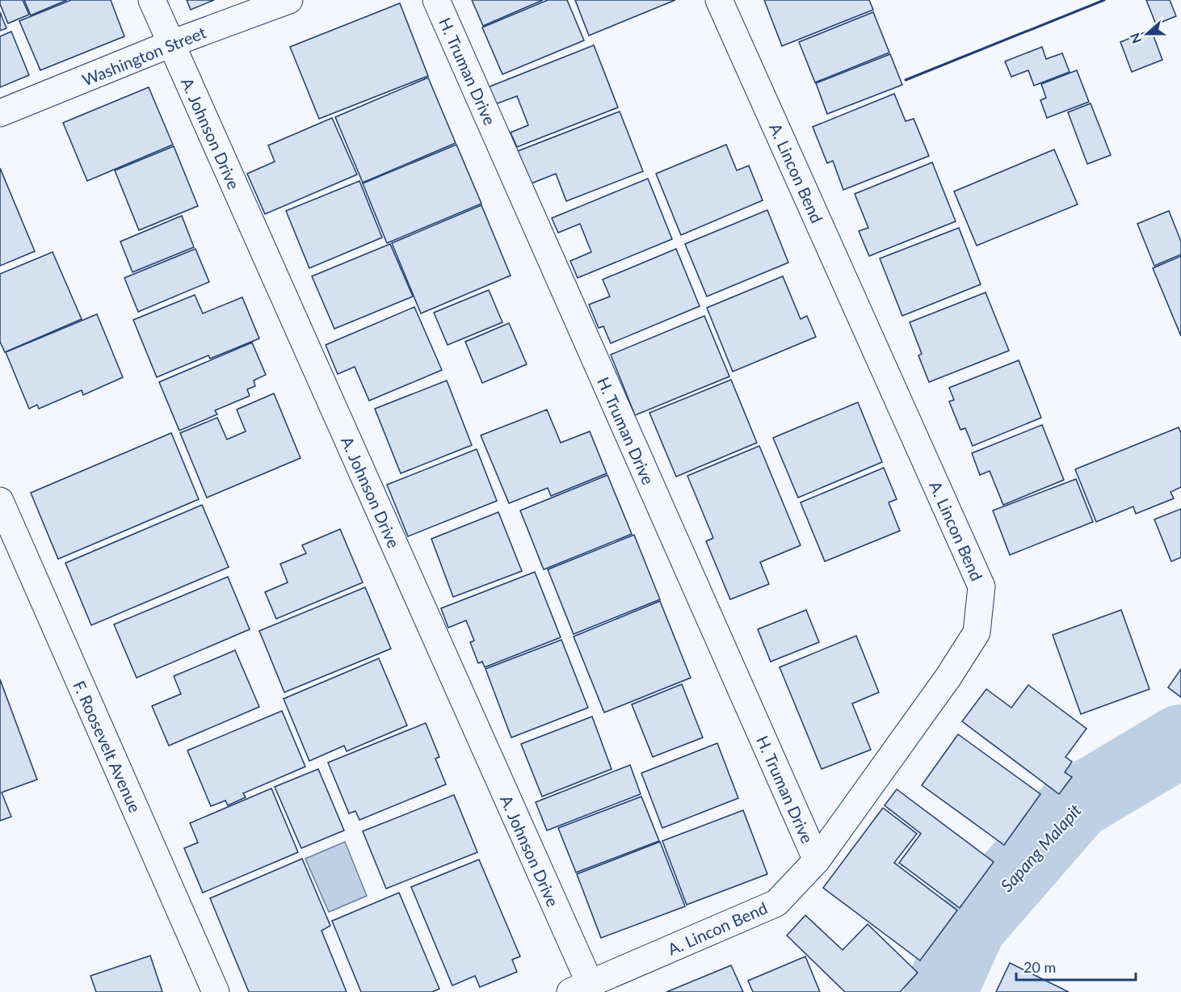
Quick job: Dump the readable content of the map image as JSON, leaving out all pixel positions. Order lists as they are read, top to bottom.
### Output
{
  "streets": {
    "street": [
      "Washington Street",
      "H. Truman Drive",
      "A. Johnson Drive",
      "A. Lincon Bend",
      "F. Roosevelt Avenue"
    ]
  },
  "crossings": [
    ["Washington Street", "A. Johnson Drive"],
    ["H. Truman Drive", "A. Lincon Bend"],
    ["A. Johnson Drive", "A. Lincon Bend"]
  ],
  "water": ["Sapang Malapit"],
  "scale_bar": "20 m",
  "north": "left"
}
